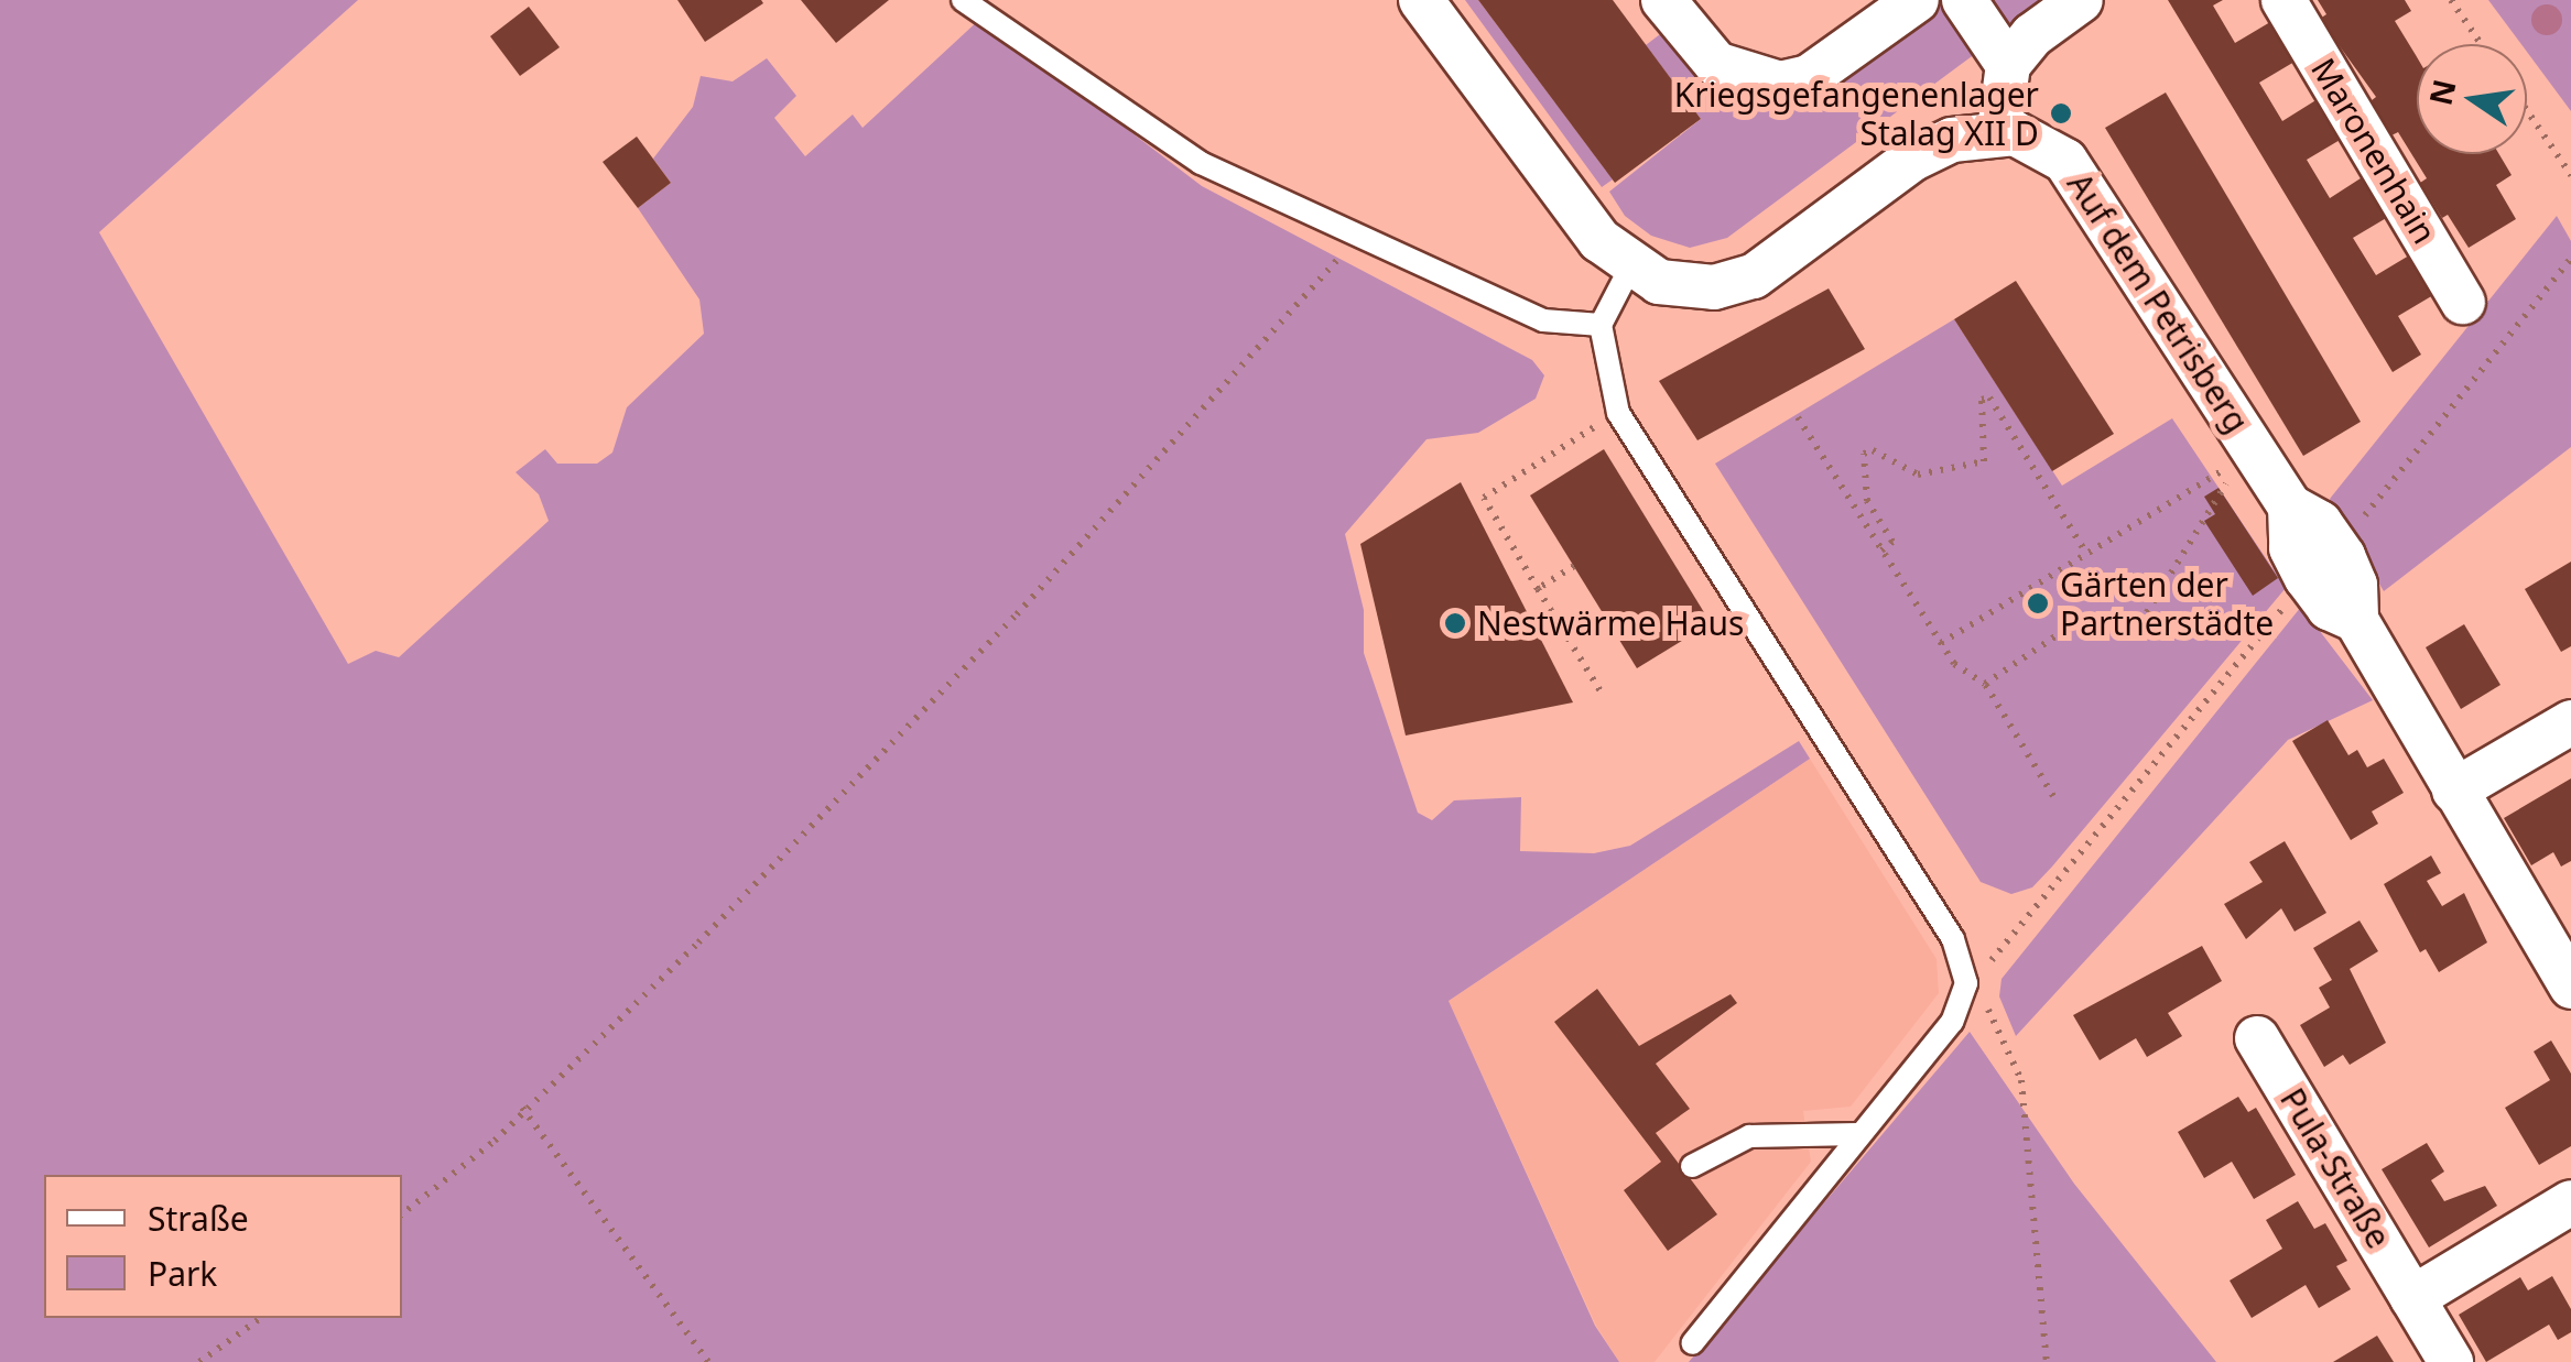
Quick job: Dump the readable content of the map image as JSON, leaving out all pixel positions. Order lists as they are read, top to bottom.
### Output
{
  "streets": {
    "street": ["Maronenhain", "Auf dem Petrisberg", "Pula-Straße"]
  },
  "places": ["Kriegsgefangenenlager Stalag XII D", "Gärten der Partnerstädte", "Nestwärme Haus"],
  "legend": ["Straße", "Park"],
  "north": "left"
}
